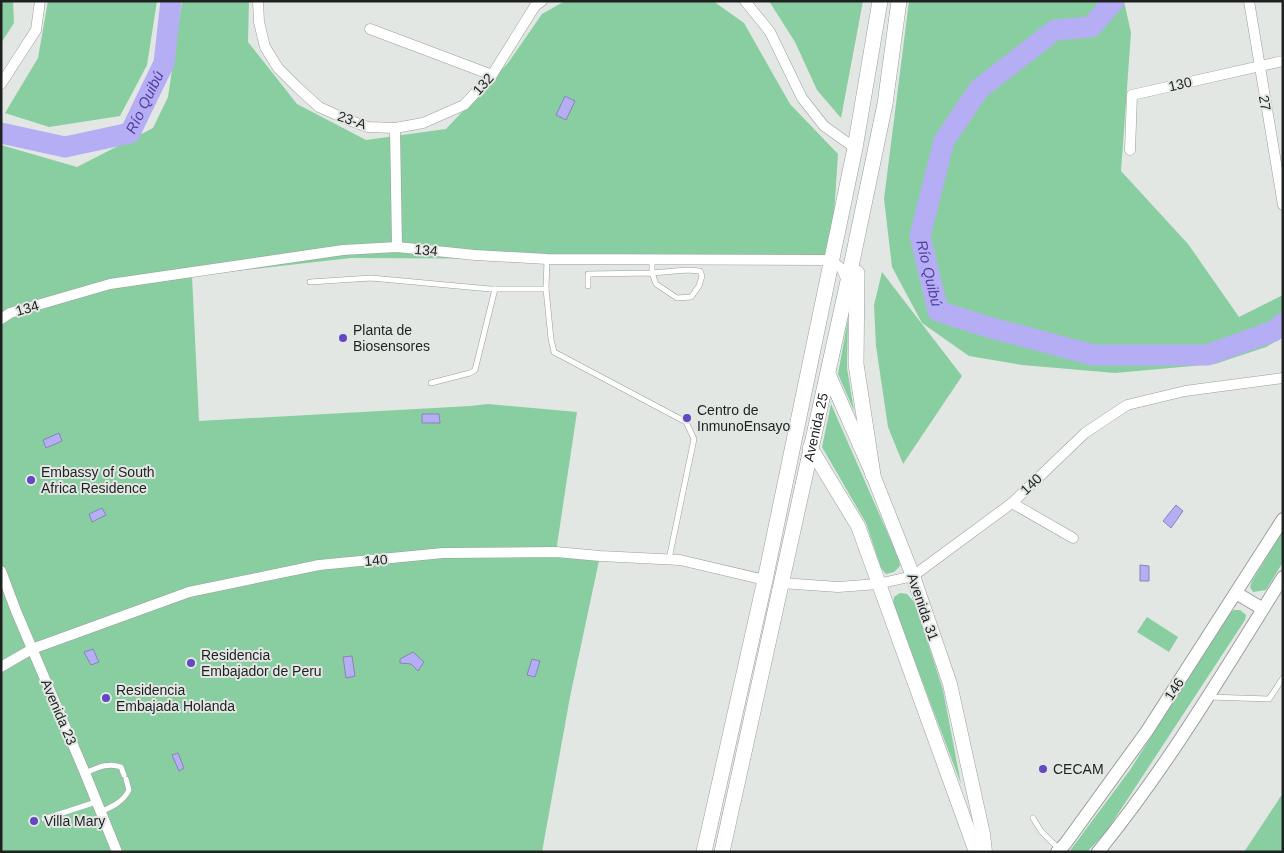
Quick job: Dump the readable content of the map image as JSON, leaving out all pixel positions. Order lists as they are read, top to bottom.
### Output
{
  "streets": {
    "main road": ["Avenida 25", "Avenida 31"],
    "street": [
      "132",
      "130",
      "27",
      "23-A",
      "134",
      "140",
      "146",
      "Avenida 23"
    ]
  },
  "crossings": [
    ["132", "23-A"],
    ["130", "27"],
    ["134", "Avenida 25"],
    ["Avenida 25", "140"],
    ["Avenida 25", "Avenida 31"],
    ["140", "Avenida 31"],
    ["140", "Avenida 23"]
  ],
  "water": ["Río Quibú"],
  "places": [
    "Planta de Biosensores",
    "Centro de InmunoEnsayo",
    "Embassy of South Africa Residence",
    "Residencia Embajador de Peru",
    "Residencia Embajada Holanda",
    "CECAM",
    "Villa Mary"
  ]
}
